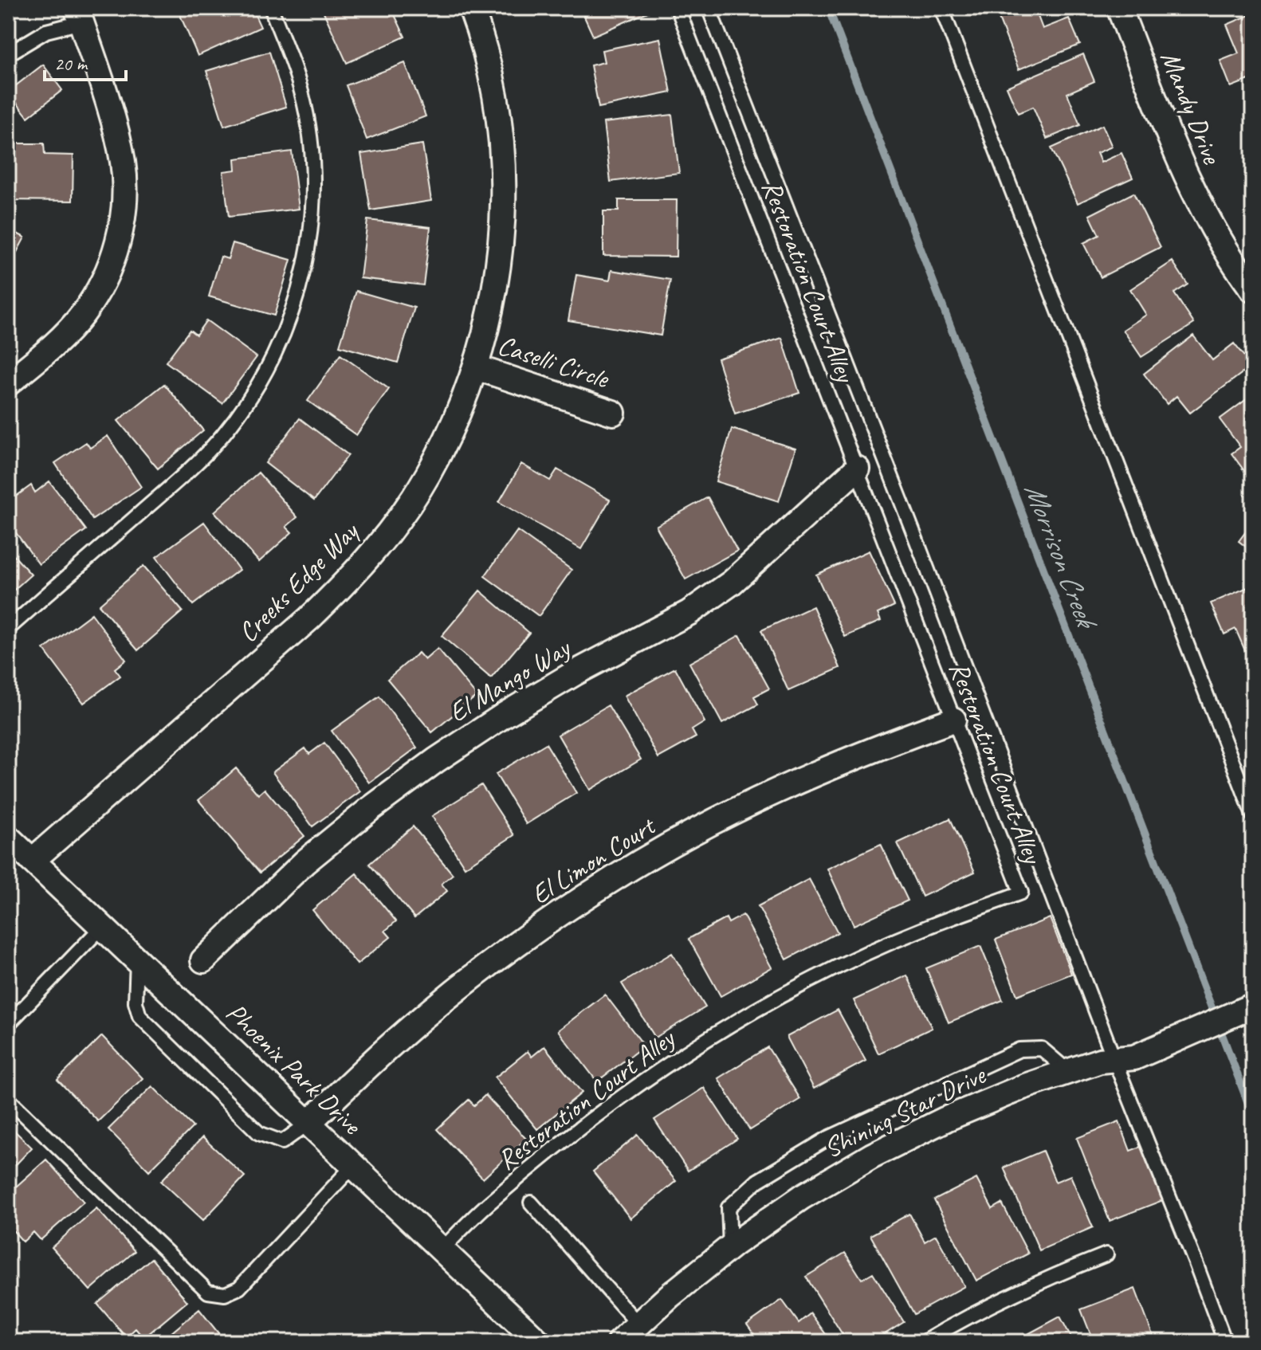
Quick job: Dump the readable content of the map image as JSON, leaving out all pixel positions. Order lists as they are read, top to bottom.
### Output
{
  "streets": {
    "street": [
      "Mandy Drive",
      "Caselli Circle",
      "Creeks Edge Way",
      "El Mango Way",
      "El Limon Court",
      "Phoenix Park Drive",
      "Shining Star Drive"
    ],
    "lane": ["Restoration Court Alley"]
  },
  "crossings": [
    ["Restoration Court Alley", "El Mango Way"],
    ["Restoration Court Alley", "El Limon Court"],
    ["Restoration Court Alley", "Phoenix Park Drive"],
    ["Caselli Circle", "Creeks Edge Way"],
    ["Creeks Edge Way", "Phoenix Park Drive"],
    ["El Limon Court", "Phoenix Park Drive"]
  ],
  "water": ["Morrison Creek"],
  "scale_bar": "20 m"
}
